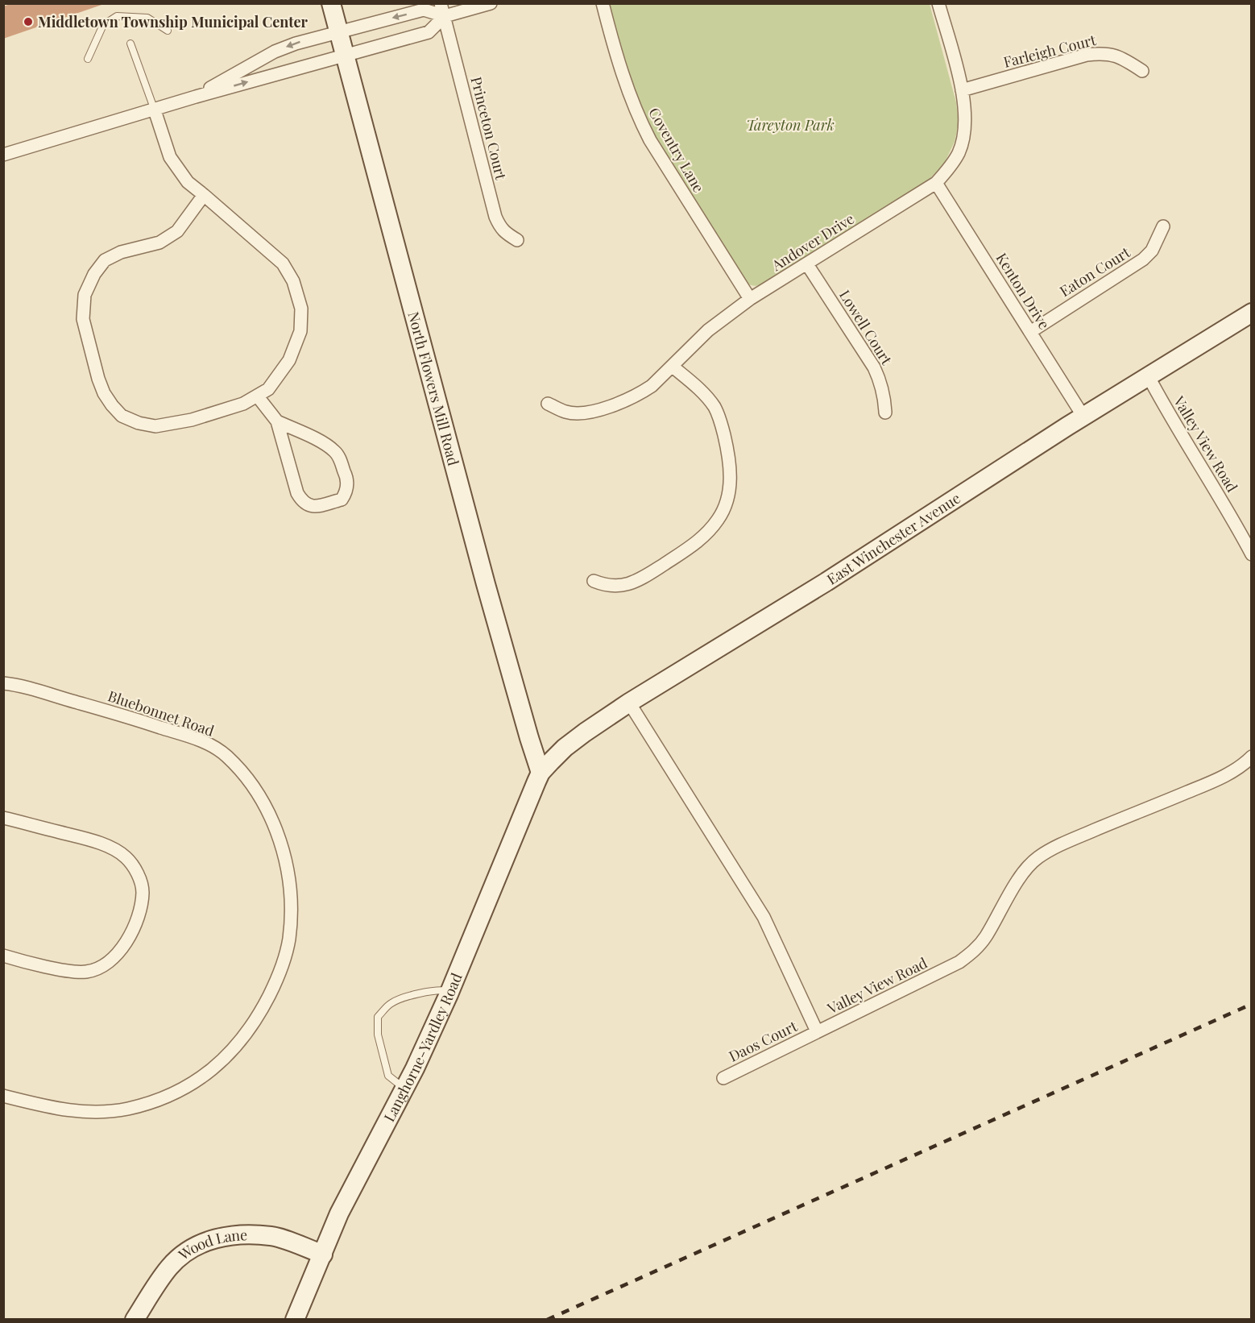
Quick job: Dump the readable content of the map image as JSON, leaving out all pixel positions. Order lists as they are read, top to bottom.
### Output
{
  "streets": {
    "main road": [
      "North Flowers Mill Road",
      "East Winchester Avenue",
      "Langhorne-Yardley Road",
      "Wood Lane"
    ],
    "street": [
      "Farleigh Court",
      "Princeton Court",
      "Coventry Lane",
      "Andover Drive",
      "Eaton Court",
      "Kenton Drive",
      "Lowell Court",
      "Valley View Road",
      "Bluebonnet Road",
      "Daos Court"
    ]
  },
  "crossings": [
    ["Farleigh Court", "Andover Drive"],
    ["Coventry Lane", "Andover Drive"],
    ["Andover Drive", "Kenton Drive"],
    ["Andover Drive", "Lowell Court"],
    ["Eaton Court", "Kenton Drive"],
    ["Kenton Drive", "East Winchester Avenue"],
    ["North Flowers Mill Road", "East Winchester Avenue"],
    ["North Flowers Mill Road", "Langhorne-Yardley Road"],
    ["Valley View Road", "East Winchester Avenue"],
    ["Valley View Road", "Daos Court"],
    ["East Winchester Avenue", "Langhorne-Yardley Road"],
    ["Langhorne-Yardley Road", "Wood Lane"]
  ],
  "parks": ["Tareyton Park"],
  "places": ["Middletown Township Municipal Center"]
}
